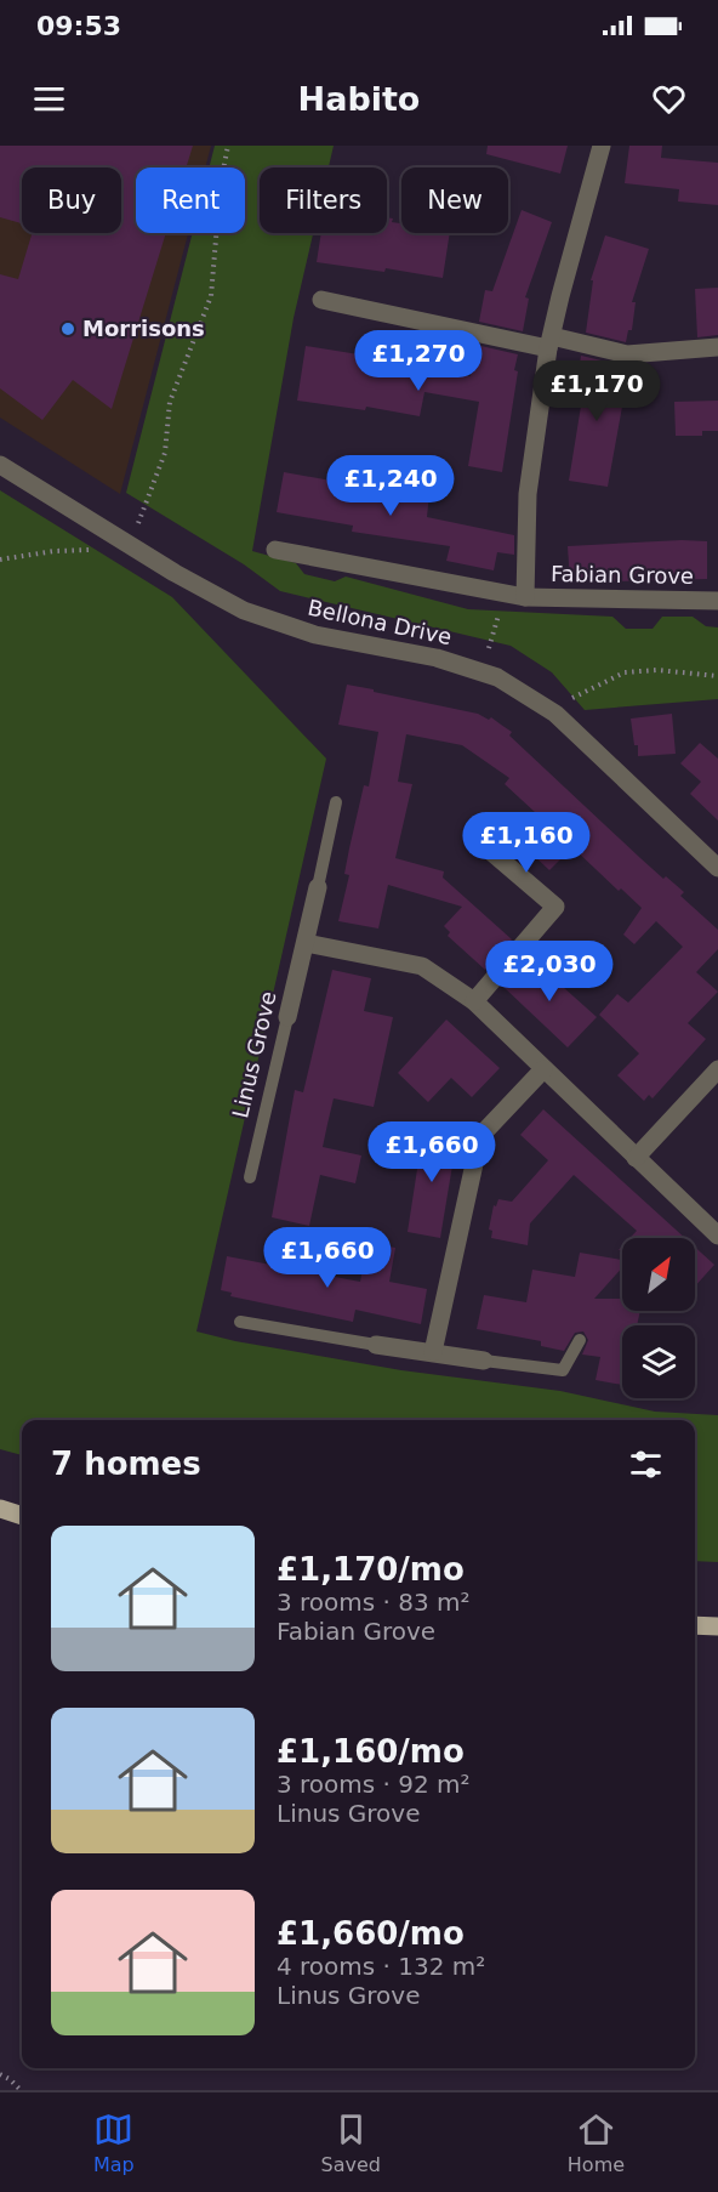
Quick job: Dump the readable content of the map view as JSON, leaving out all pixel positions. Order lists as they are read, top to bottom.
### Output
{
  "streets": {
    "street": ["Fabian Grove", "Bellona Drive", "Linus Grove"]
  },
  "places": ["Morrisons"],
  "north": "top right",
  "page": {
    "status": "09:53",
    "header": "Habito",
    "chip": [
      "Buy",
      "Rent",
      "Filters",
      "New"
    ],
    "price": [
      "£1,270",
      "£1,170",
      "£1,240",
      "£1,160",
      "£2,030",
      "£1,660",
      "£1,660"
    ],
    "heading": "7 homes",
    "list": [
      {
        "name": "£1,170/mo",
        "note": "3 rooms · 83 m² · Fabian Grove"
      },
      {
        "name": "£1,160/mo",
        "note": "3 rooms · 92 m² · Linus Grove"
      },
      {
        "name": "£1,660/mo",
        "note": "4 rooms · 132 m² · Linus Grove"
      }
    ],
    "tabs": ["Map", "Saved", "Home"]
  }
}
